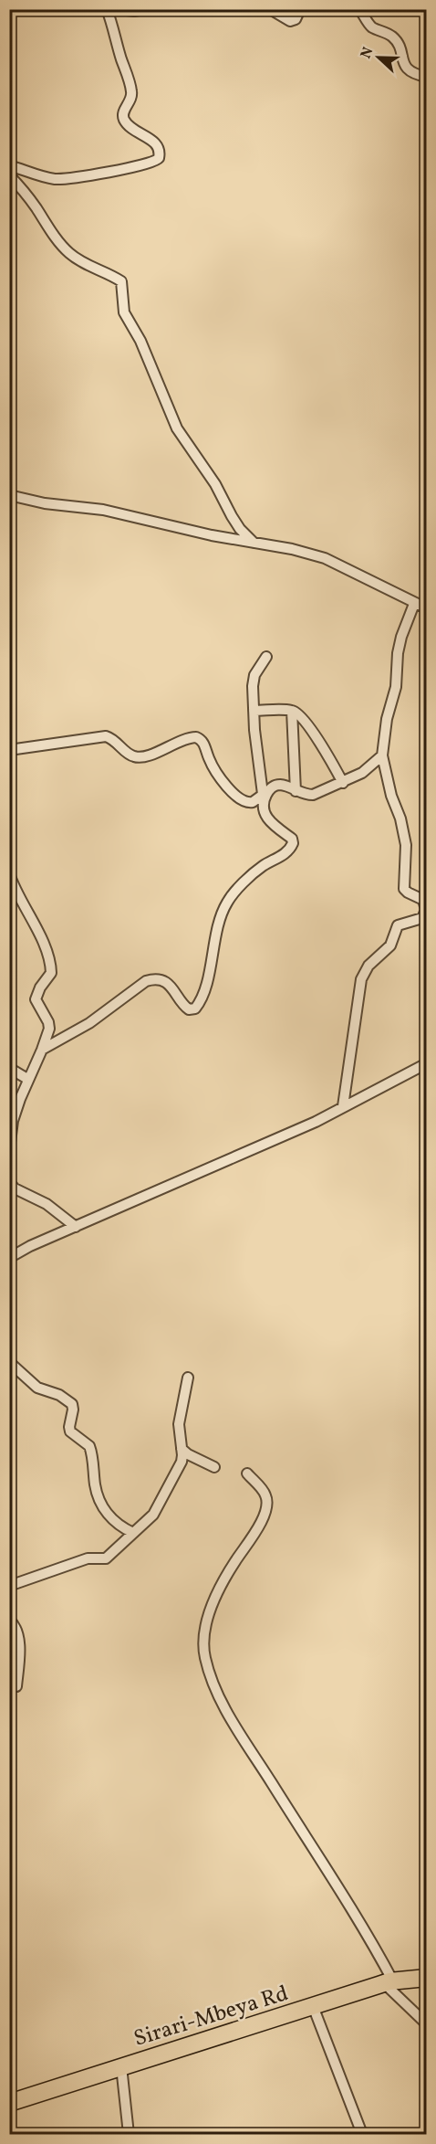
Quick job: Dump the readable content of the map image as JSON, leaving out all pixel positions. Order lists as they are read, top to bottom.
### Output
{
  "streets": {
    "highway": ["Sirari-Mbeya Rd"]
  },
  "north": "left"
}
